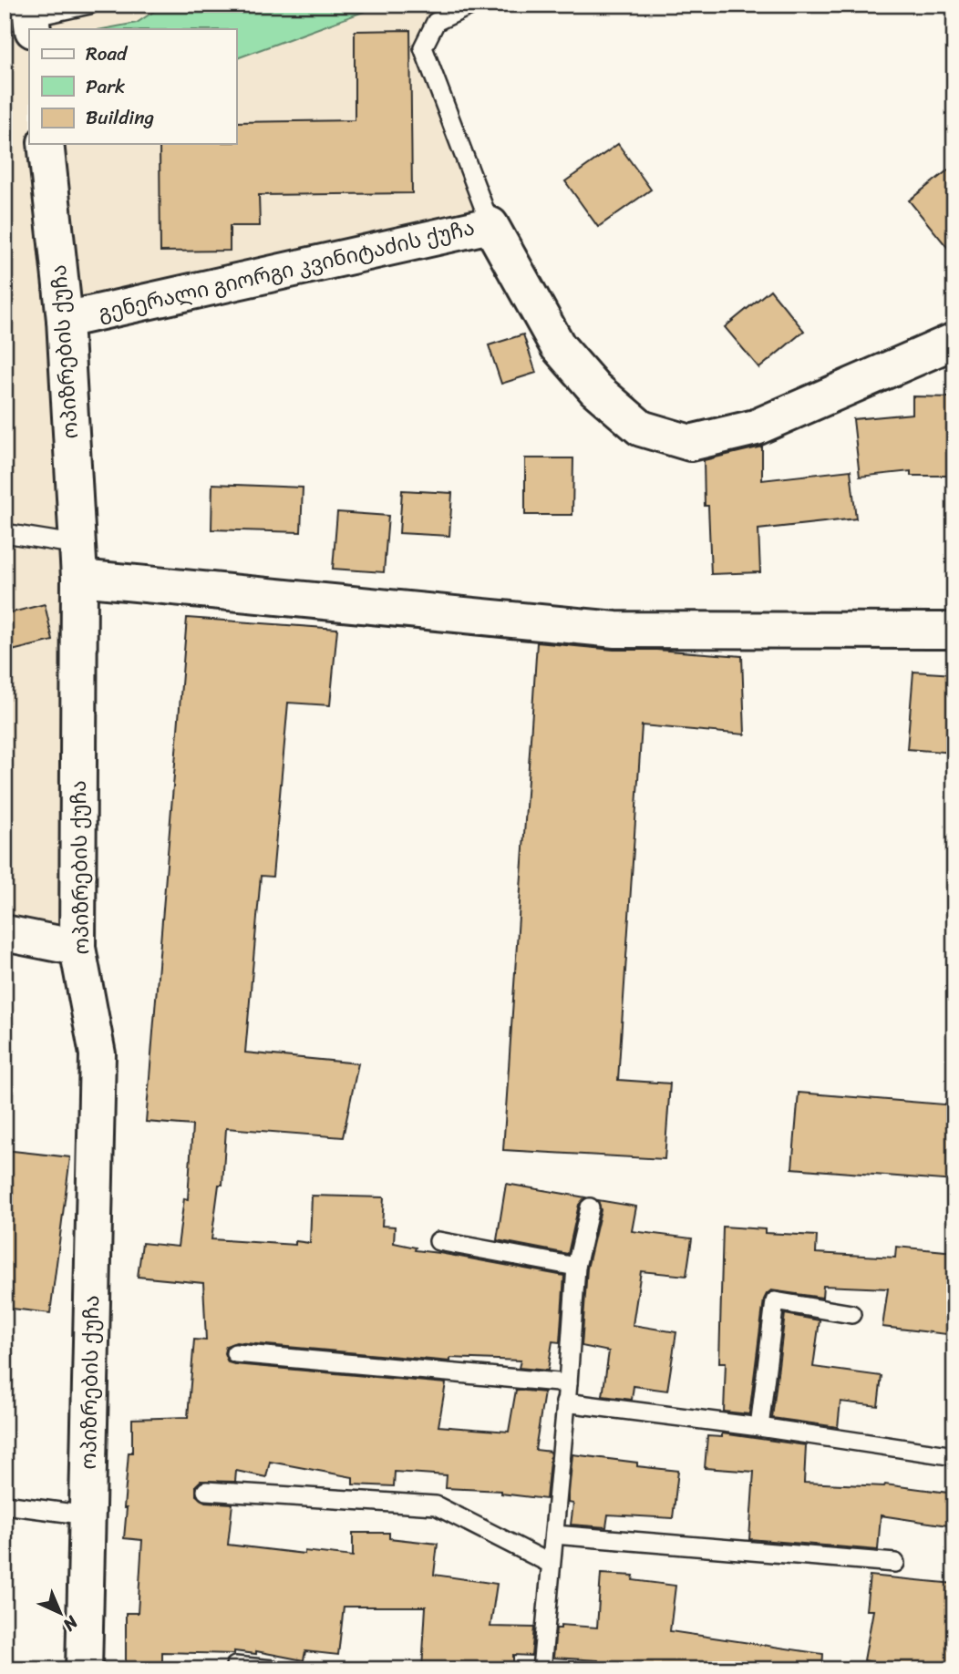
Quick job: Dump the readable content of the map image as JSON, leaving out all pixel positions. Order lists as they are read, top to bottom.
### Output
{
  "streets": {
    "street": ["გენერალი გიორგი კვინიტაძის ქუჩა", "ოპიზრების ქუჩა"]
  },
  "crossings": [
    ["გენერალი გიორგი კვინიტაძის ქუჩა", "ოპიზრების ქუჩა"]
  ],
  "legend": ["Road", "Park", "Building"],
  "north": "bottom right"
}
